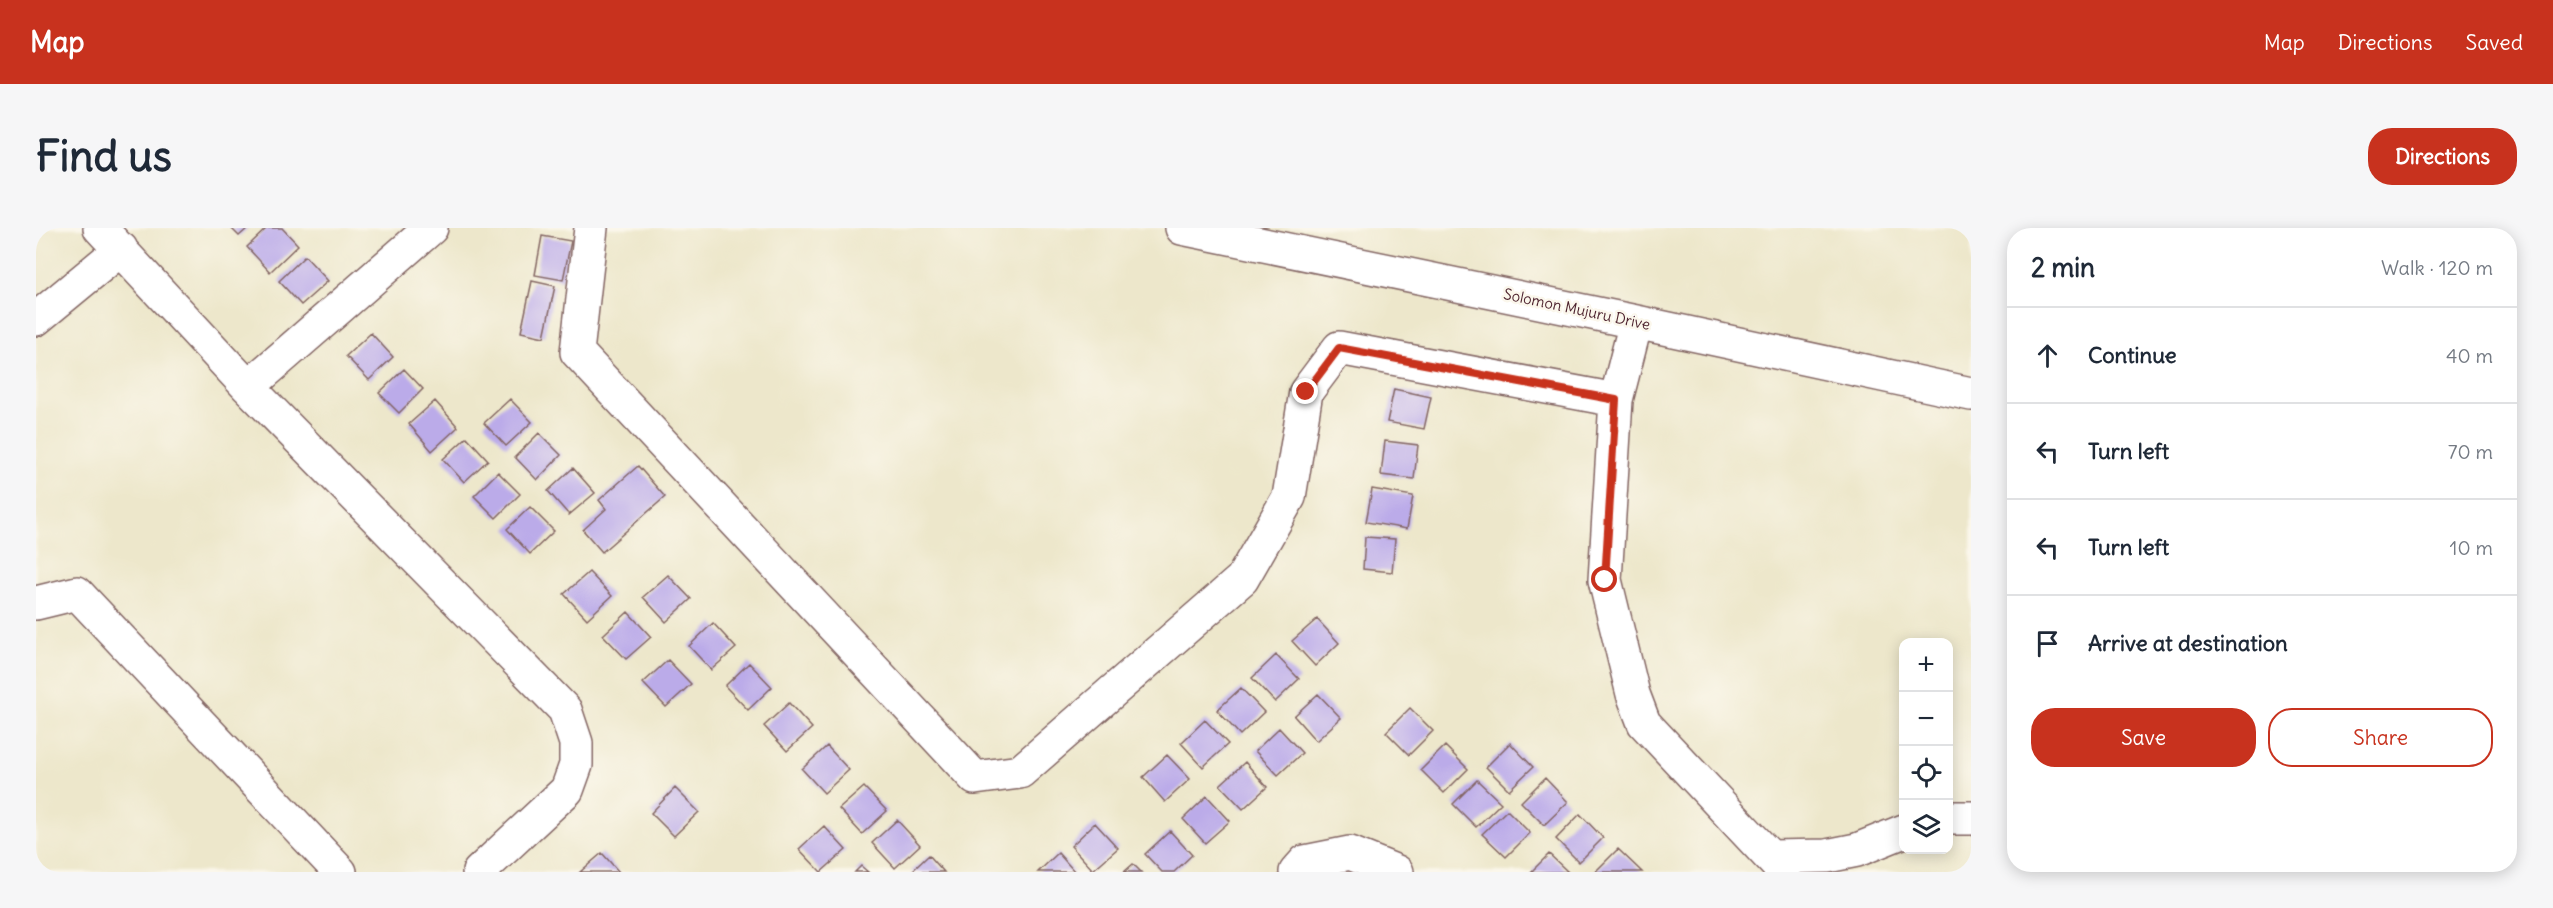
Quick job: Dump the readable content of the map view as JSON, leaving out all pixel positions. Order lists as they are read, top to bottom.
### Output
{
  "streets": {
    "street": ["Solomon Mujuru Drive"]
  },
  "page": {
    "header": "Map",
    "nav": ["Map", "Directions", "Saved"],
    "buttons": [
      "Directions",
      ["Save", "Share"]
    ],
    "title": "Find us",
    "heading": ["2 min", "Walk · 120 m"],
    "list": [
      ["Continue", "40 m"],
      ["Turn left", "70 m"],
      ["Turn left", "10 m"],
      "Arrive at destination"
    ],
    "map_buttons": ["+", "−"]
  }
}
